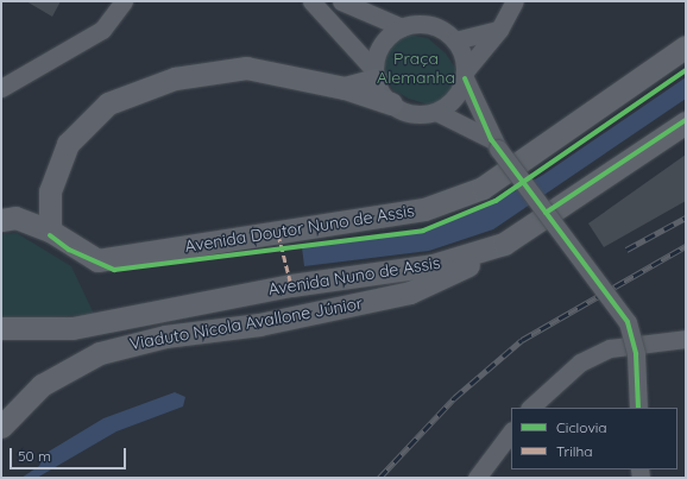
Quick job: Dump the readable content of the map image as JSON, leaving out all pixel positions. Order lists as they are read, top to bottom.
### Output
{
  "streets": {
    "main road": ["Avenida Doutor Nuno de Assis", "Avenida Nuno de Assis", "Viaduto Nicola Avallone Júnior"]
  },
  "crossings": [
    ["Avenida Nuno de Assis", "Viaduto Nicola Avallone Júnior"]
  ],
  "parks": ["Praça Alemanha"],
  "legend": ["Ciclovia", "Trilha"],
  "scale_bar": "50 m"
}
